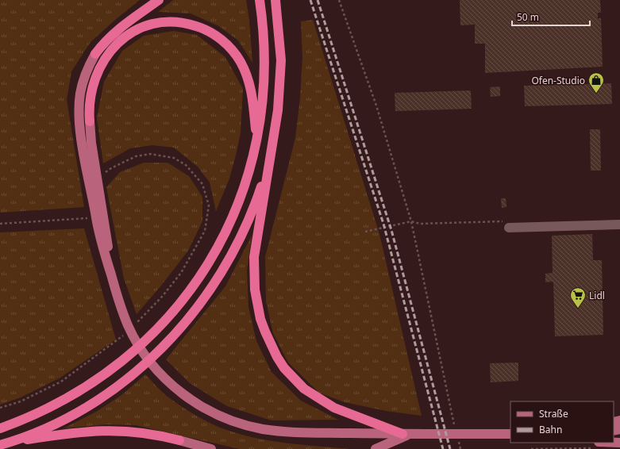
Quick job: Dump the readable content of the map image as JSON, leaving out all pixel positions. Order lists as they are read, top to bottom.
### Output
{
  "places": {
    "shop": ["Ofen-Studio"],
    "supermarket": ["Lidl"]
  },
  "legend": ["Straße", "Bahn"],
  "scale_bar": "50 m"
}
